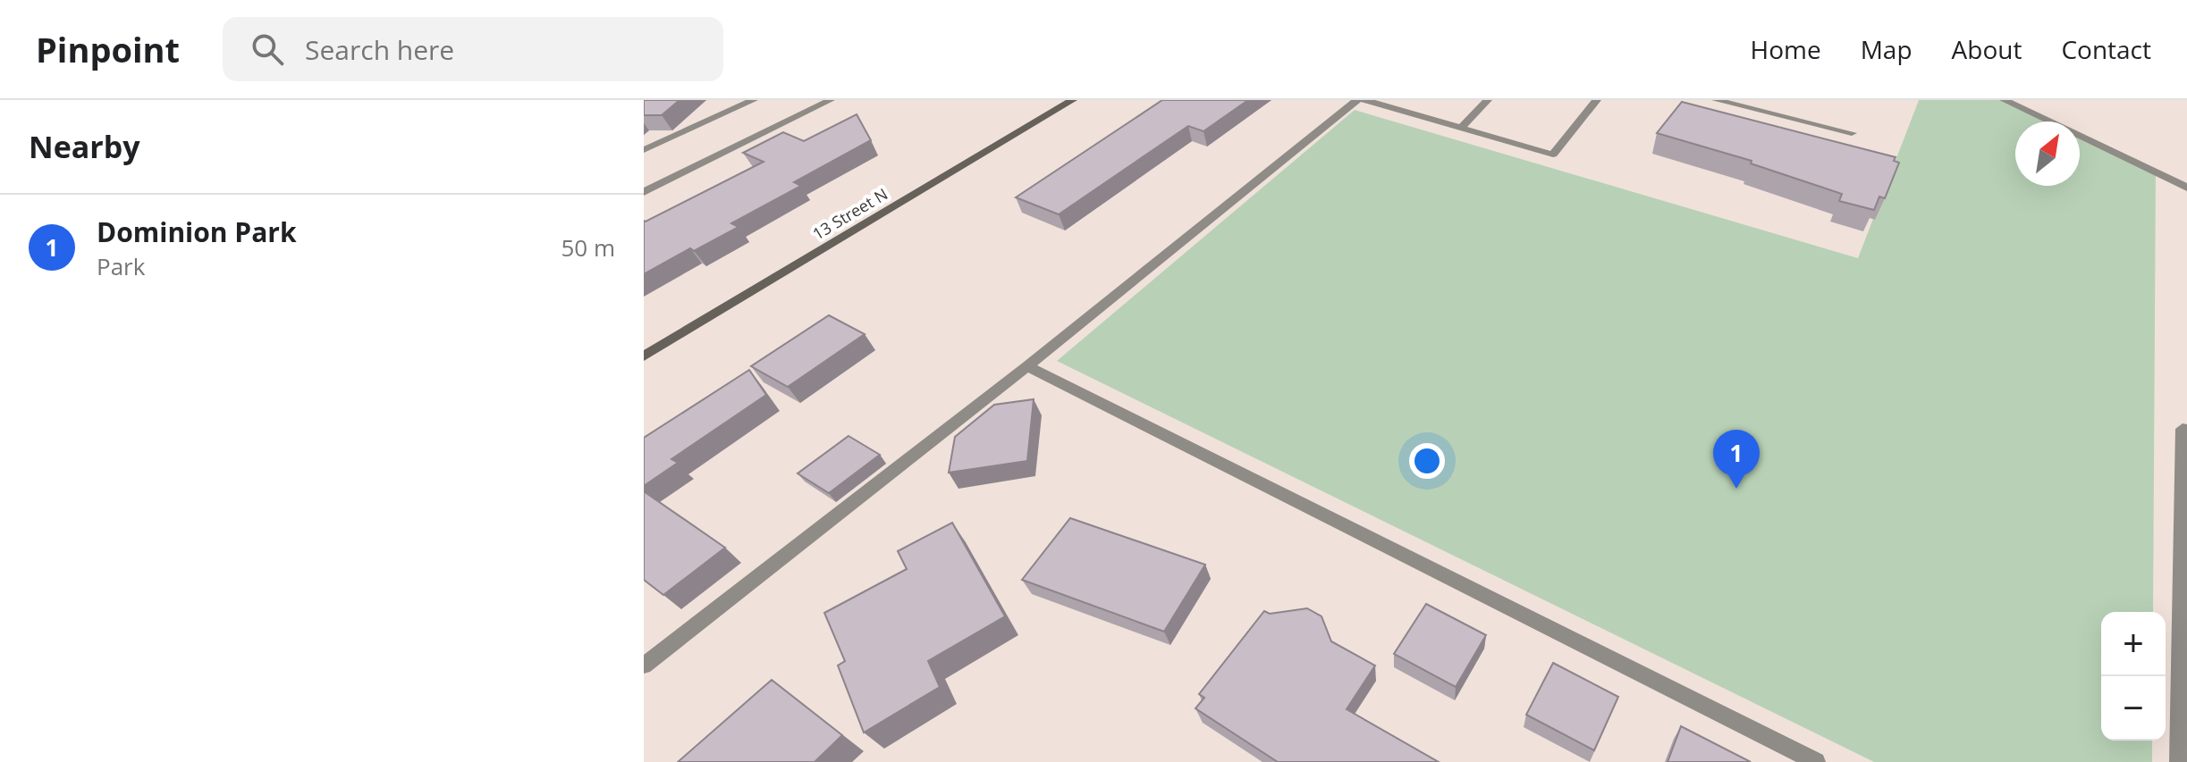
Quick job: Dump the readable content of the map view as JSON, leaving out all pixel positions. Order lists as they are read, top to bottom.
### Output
{
  "streets": {
    "street": ["13 Street N"]
  },
  "north": "top right",
  "page": {
    "header": "Pinpoint",
    "search": "Search here",
    "nav": [
      "Home",
      "Map",
      "About",
      "Contact"
    ],
    "heading": "Nearby",
    "list": [
      {
        "mark": "1",
        "name": "Dominion Park",
        "note": "Park",
        "value": "50 m"
      }
    ],
    "pins": "1",
    "map_buttons": ["+", "−"]
  }
}
